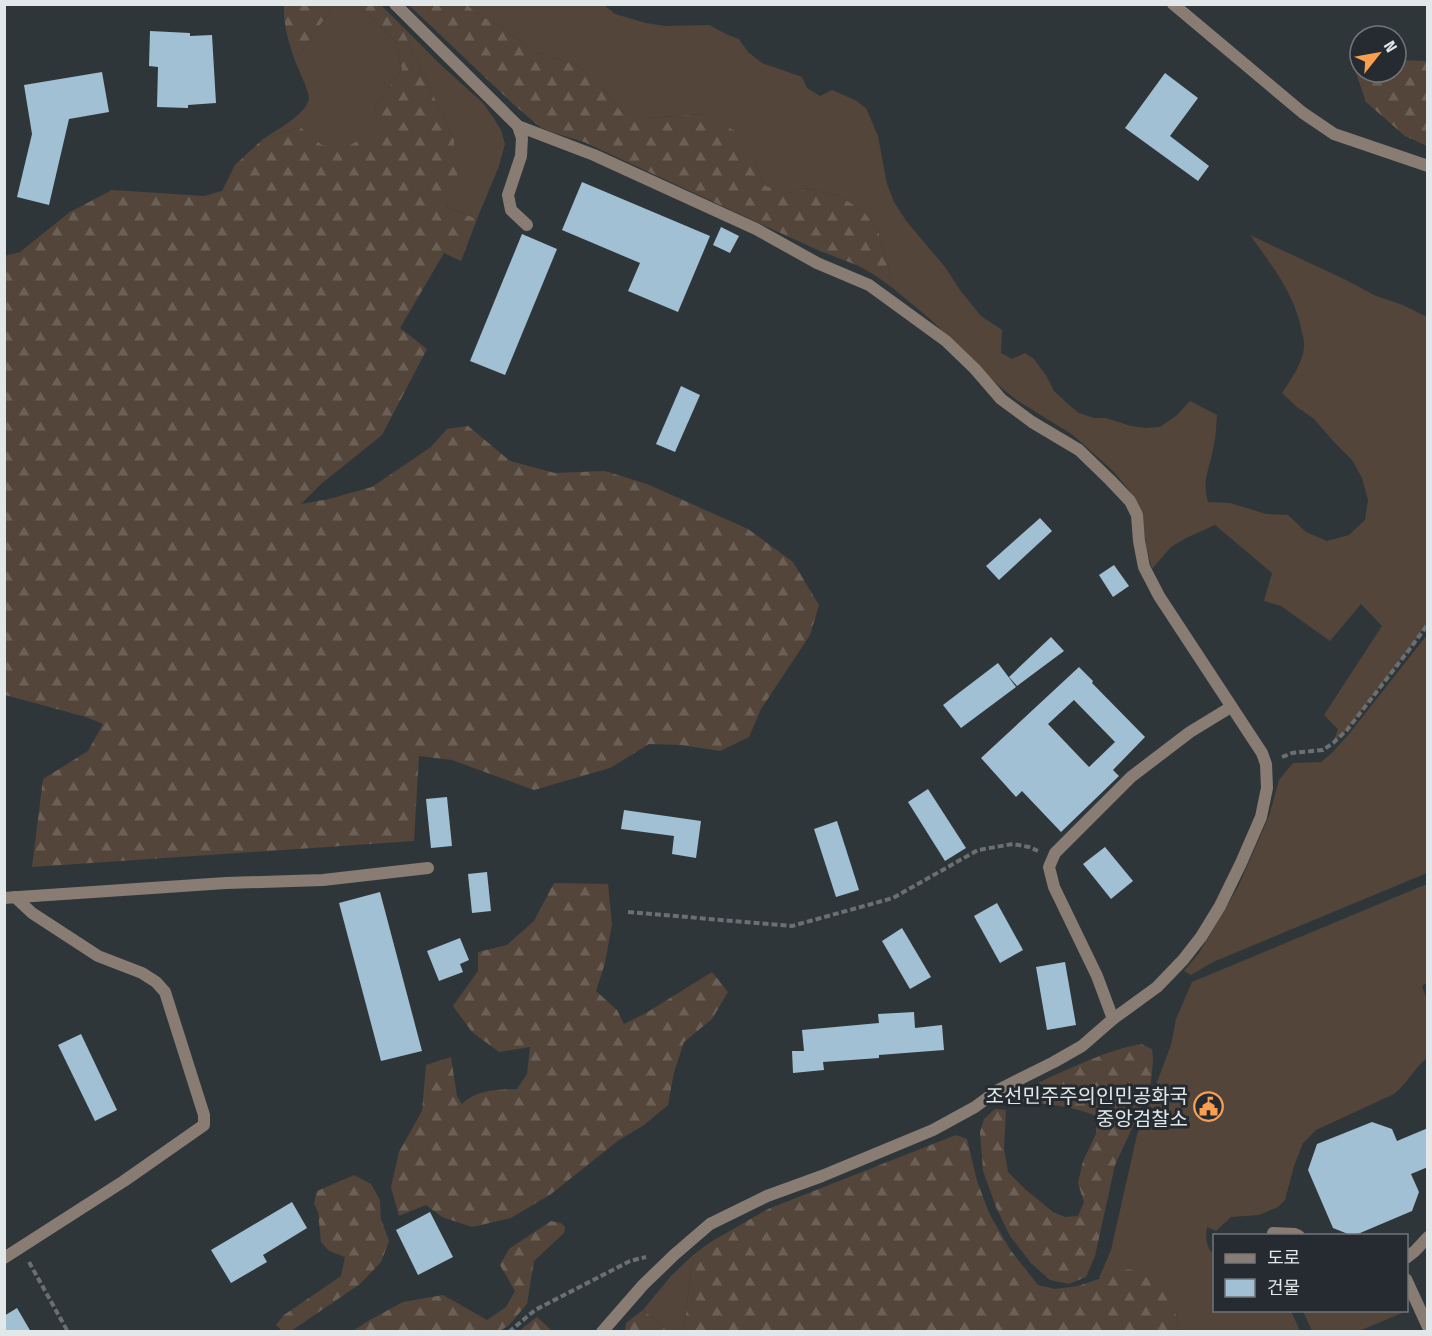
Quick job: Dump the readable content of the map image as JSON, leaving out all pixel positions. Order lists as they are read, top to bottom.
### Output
{
  "places": {
    "public building": ["조선민주주의인민공화국 중앙검찰소"]
  },
  "legend": ["도로", "건물"],
  "north": "top right"
}
